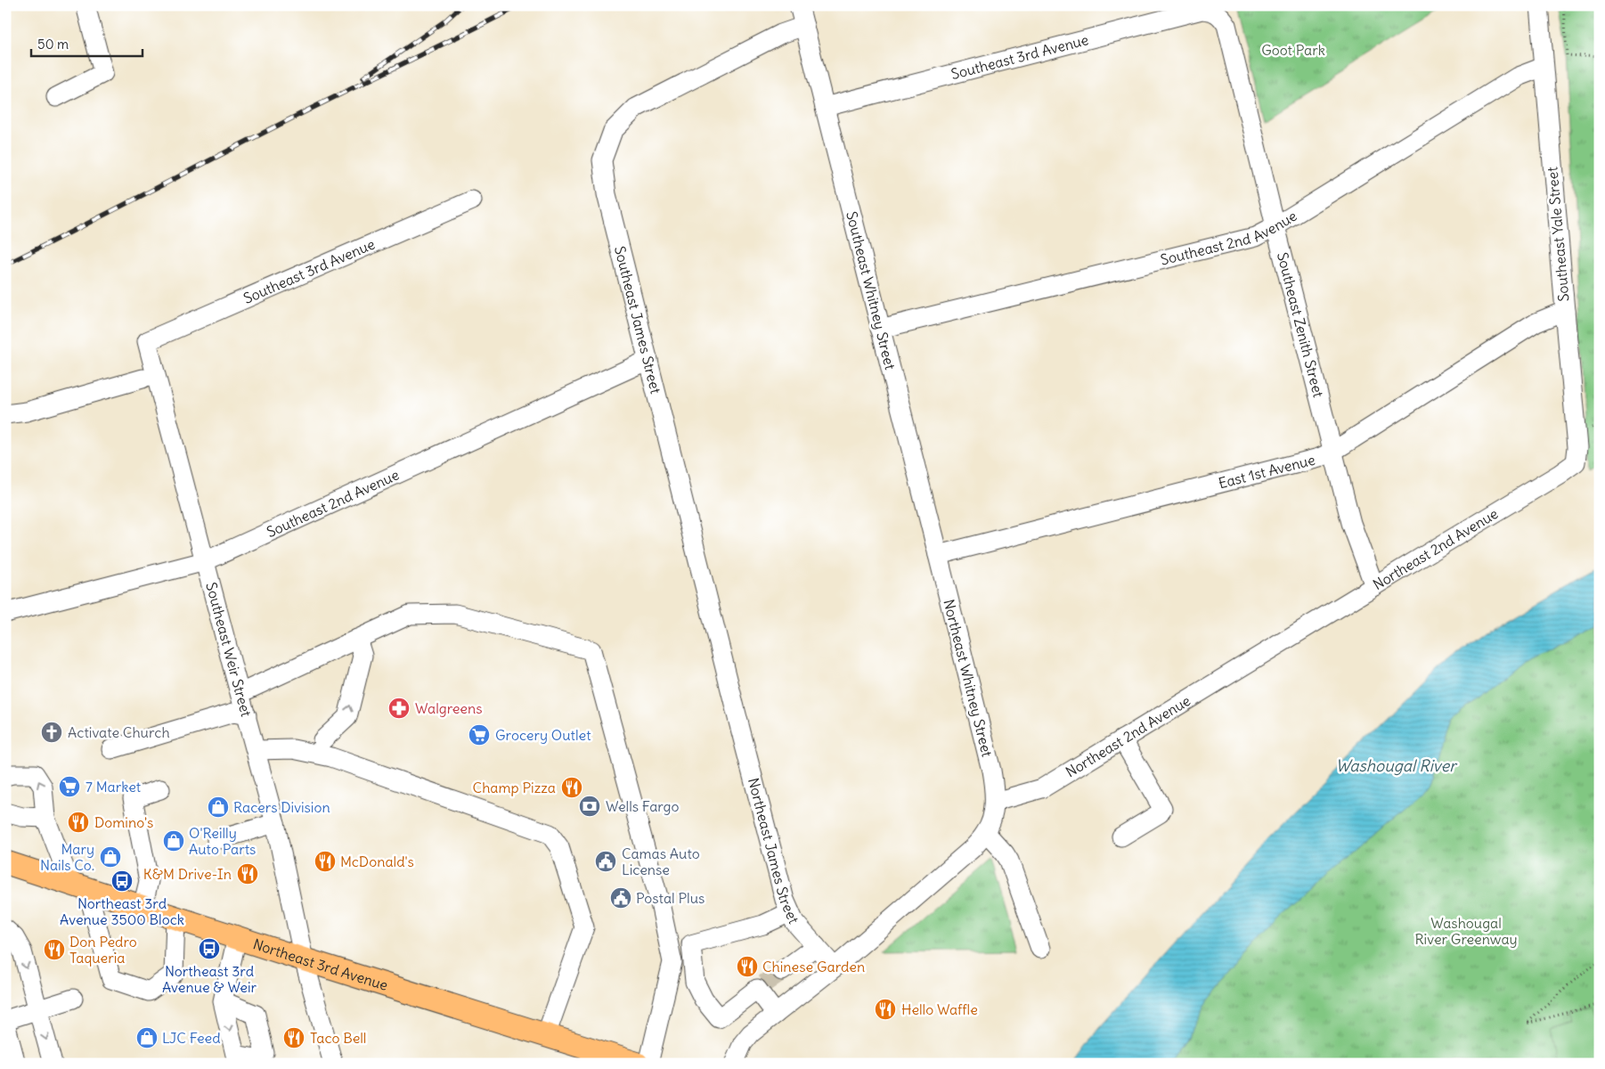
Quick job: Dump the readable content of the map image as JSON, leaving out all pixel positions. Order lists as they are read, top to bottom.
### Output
{
  "streets": {
    "main road": ["Northeast 3rd Avenue"],
    "street": [
      "Southeast 3rd Avenue",
      "Southeast Yale Street",
      "Southeast 2nd Avenue",
      "Southeast Whitney Street",
      "Southeast James Street",
      "Southeast Zenith Street",
      "East 1st Avenue",
      "Northeast 2nd Avenue",
      "Southeast Weir Street",
      "Northeast Whitney Street",
      "Northeast James Street"
    ]
  },
  "crossings": [
    ["Southeast 3rd Avenue", "Southeast Whitney Street"],
    ["Southeast 3rd Avenue", "Southeast Zenith Street"],
    ["Southeast 3rd Avenue", "Southeast Weir Street"],
    ["Southeast Yale Street", "Southeast 2nd Avenue"],
    ["Southeast Yale Street", "East 1st Avenue"],
    ["Southeast Yale Street", "Northeast 2nd Avenue"],
    ["Southeast 2nd Avenue", "Southeast Whitney Street"],
    ["Southeast 2nd Avenue", "Southeast James Street"],
    ["Southeast 2nd Avenue", "Southeast Zenith Street"],
    ["Southeast 2nd Avenue", "Southeast Weir Street"],
    ["Southeast Whitney Street", "Southeast James Street"],
    ["Southeast Whitney Street", "East 1st Avenue"],
    ["Southeast Whitney Street", "Northeast Whitney Street"],
    ["Southeast James Street", "Northeast James Street"],
    ["Southeast Zenith Street", "East 1st Avenue"],
    ["Southeast Zenith Street", "Northeast 2nd Avenue"],
    ["East 1st Avenue", "Northeast Whitney Street"],
    ["Northeast 2nd Avenue", "Northeast Whitney Street"],
    ["Southeast Weir Street", "Northeast 3rd Avenue"]
  ],
  "water": ["Washougal River"],
  "parks": ["Goot Park", "Washougal River Greenway"],
  "places": {
    "pharmacy": ["Walgreens"],
    "church": ["Activate Church"],
    "supermarket": ["Grocery Outlet", "7 Market"],
    "restaurant": [
      "Champ Pizza",
      "Domino's",
      "McDonald's",
      "K&M Drive-In",
      "Don Pedro Taqueria",
      "Chinese Garden",
      "Hello Waffle",
      "Taco Bell"
    ],
    "bank": ["Wells Fargo"],
    "shop": [
      "Racers Division",
      "O'Reilly Auto Parts",
      "Mary Nails Co.",
      "LJC Feed"
    ],
    "public building": ["Camas Auto License", "Postal Plus"],
    "bus stop": ["Northeast 3rd Avenue 3500 Block", "Northeast 3rd Avenue & Weir"]
  },
  "scale_bar": "50 m"
}
